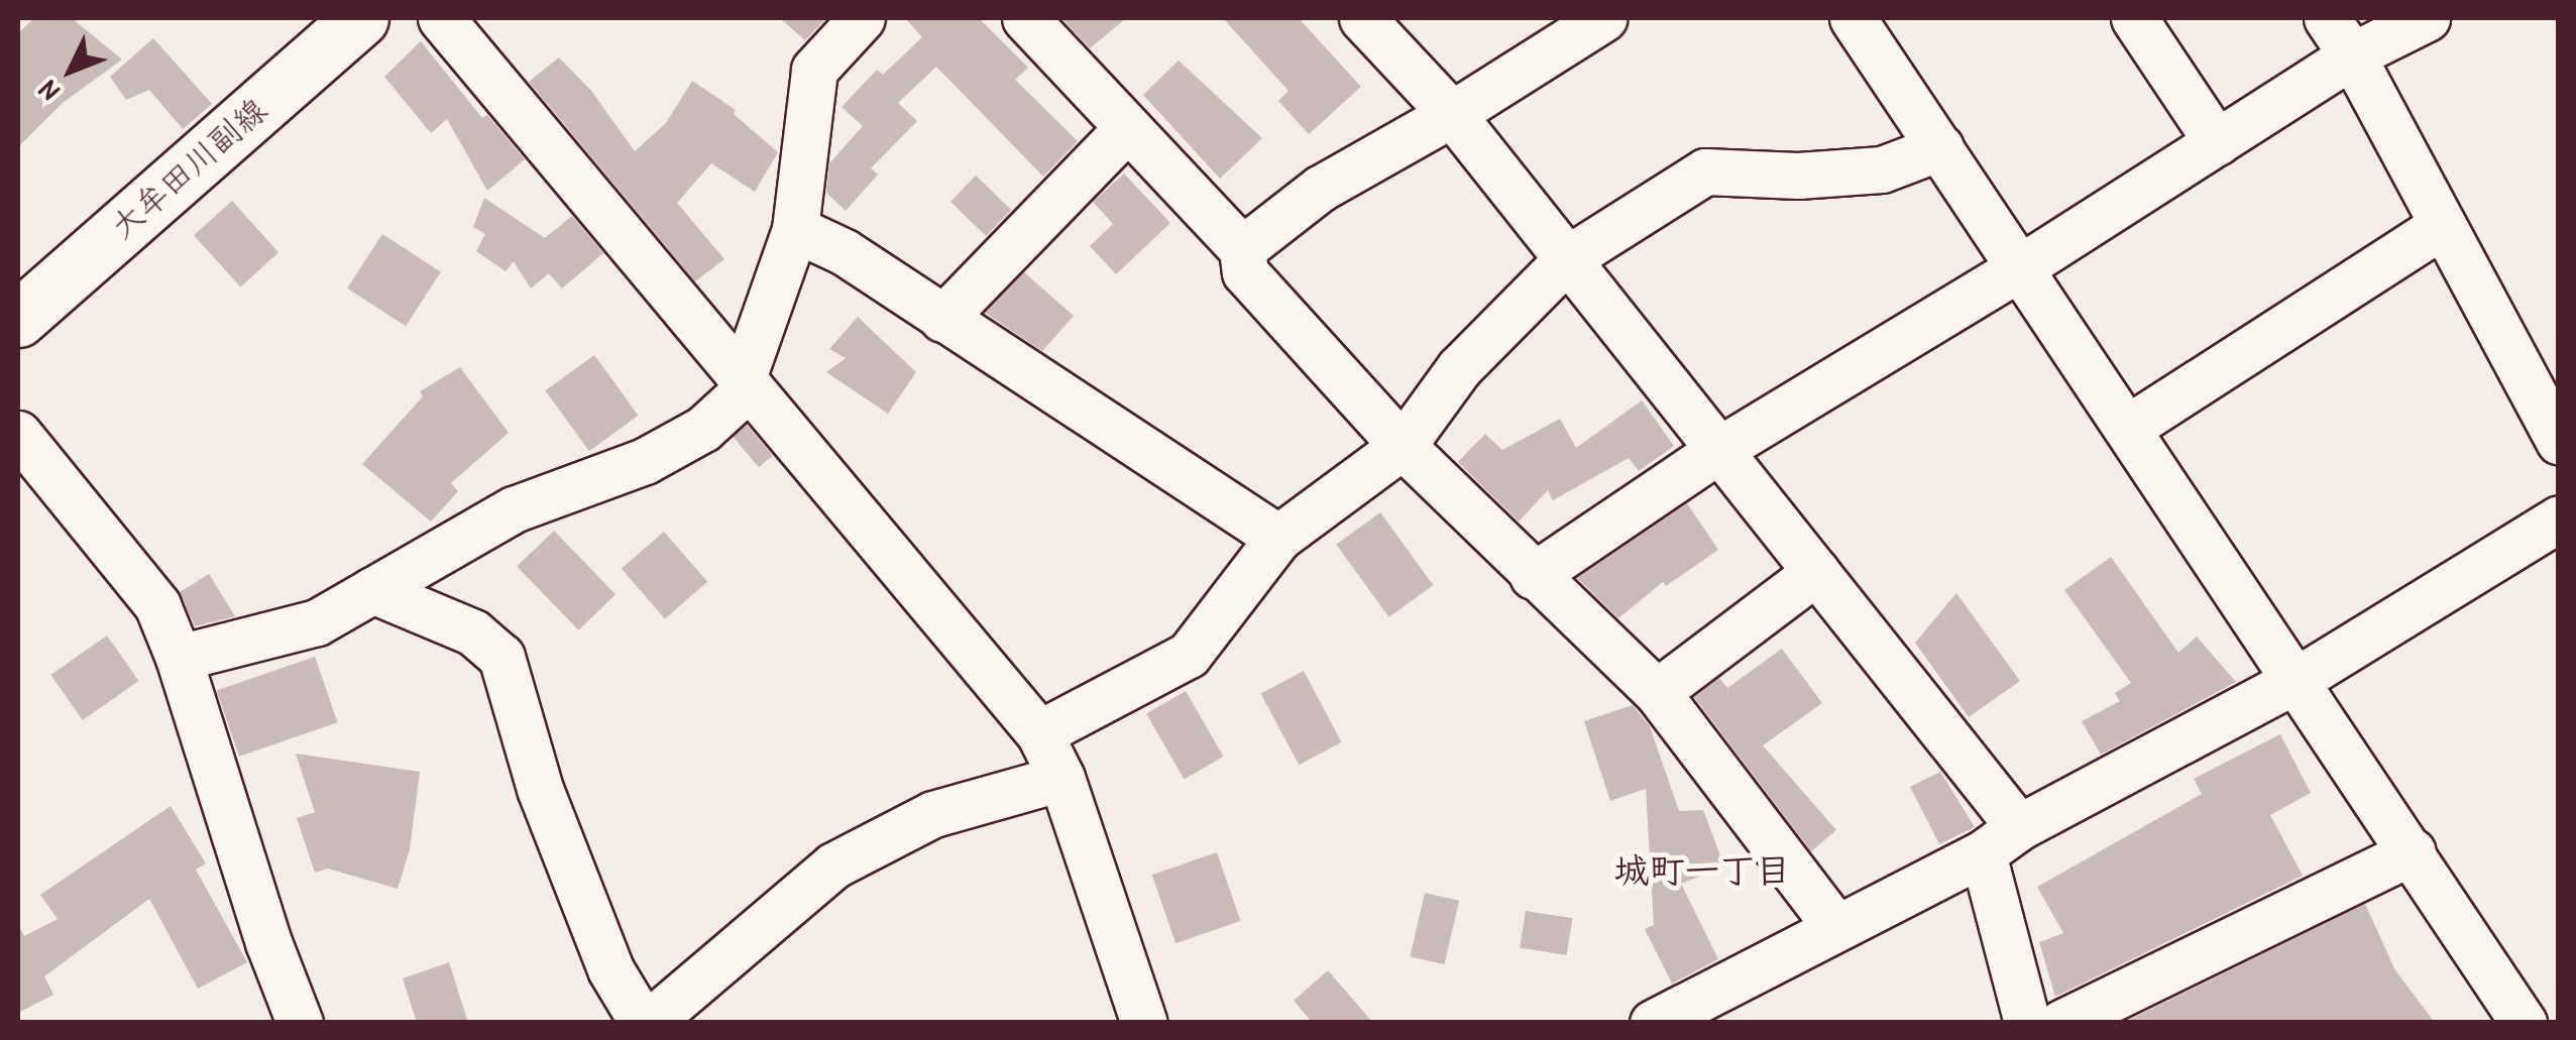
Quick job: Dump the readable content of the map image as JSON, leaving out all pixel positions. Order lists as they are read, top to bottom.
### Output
{
  "streets": {
    "main road": ["大牟田川副線"]
  },
  "districts": ["城町一丁目"],
  "north": "bottom left"
}
